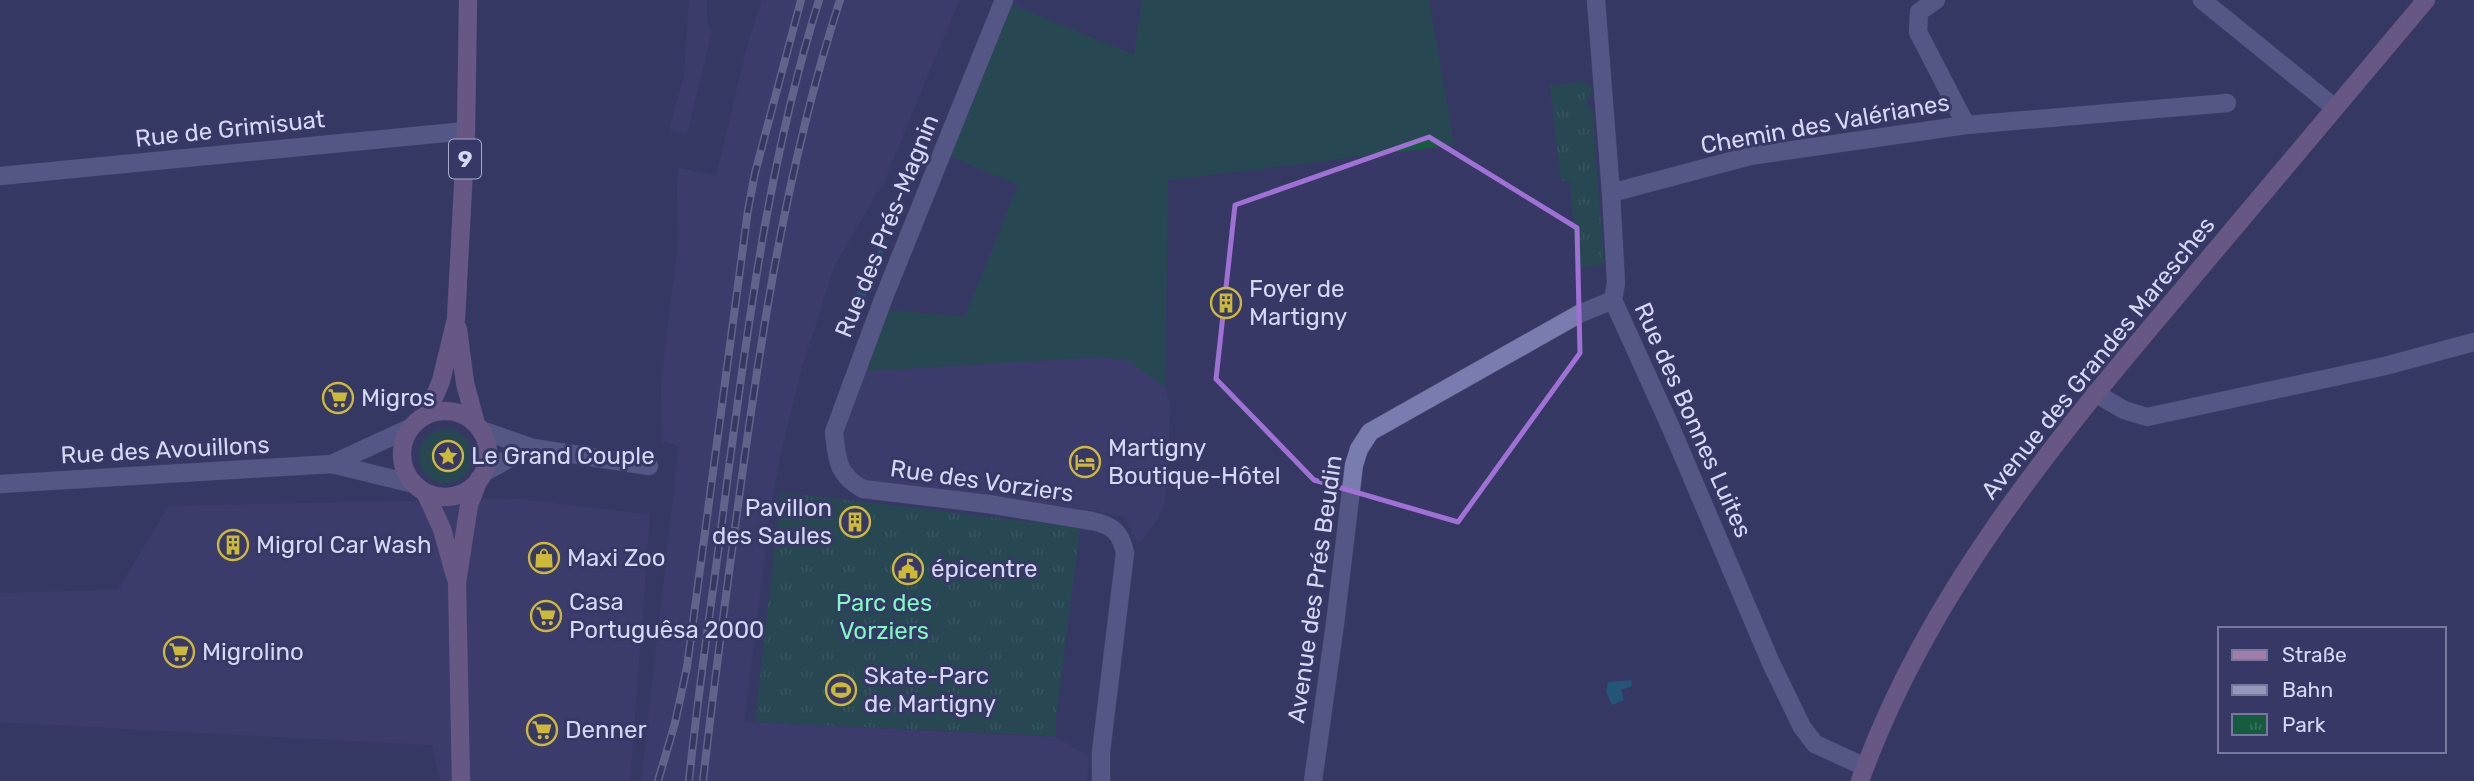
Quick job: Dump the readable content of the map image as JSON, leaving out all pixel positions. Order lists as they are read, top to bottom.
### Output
{
  "streets": {
    "main road": ["9", "Avenue des Grandes Maresches"],
    "street": [
      "Chemin des Valérianes",
      "Rue de Grimisuat",
      "Rue des Prés-Magnin",
      "Rue des Bonnes Luites",
      "Rue des Avouillons",
      "Rue des Vorziers",
      "Avenue des Prés Beudin"
    ]
  },
  "crossings": [
    ["Chemin des Valérianes", "Rue des Bonnes Luites"],
    ["Rue de Grimisuat", "9"],
    ["9", "Rue des Avouillons"],
    ["Rue des Prés-Magnin", "Rue des Vorziers"],
    ["Avenue des Grandes Maresches", "Rue des Bonnes Luites"],
    ["Rue des Bonnes Luites", "Avenue des Prés Beudin"]
  ],
  "parks": ["Parc des Vorziers"],
  "places": {
    "building": ["Foyer de Martigny", "Pavillon des Saules", "Migrol Car Wash"],
    "supermarket": [
      "Migros",
      "Casa Portuguêsa 2000",
      "Migrolino",
      "Denner"
    ],
    "place": ["Le Grand Couple"],
    "hotel": ["Martigny Boutique-Hôtel"],
    "shop": ["Maxi Zoo"],
    "public building": ["épicentre"],
    "sports": ["Skate-Parc de Martigny"]
  },
  "legend": ["Straße", "Bahn", "Park"]
}
